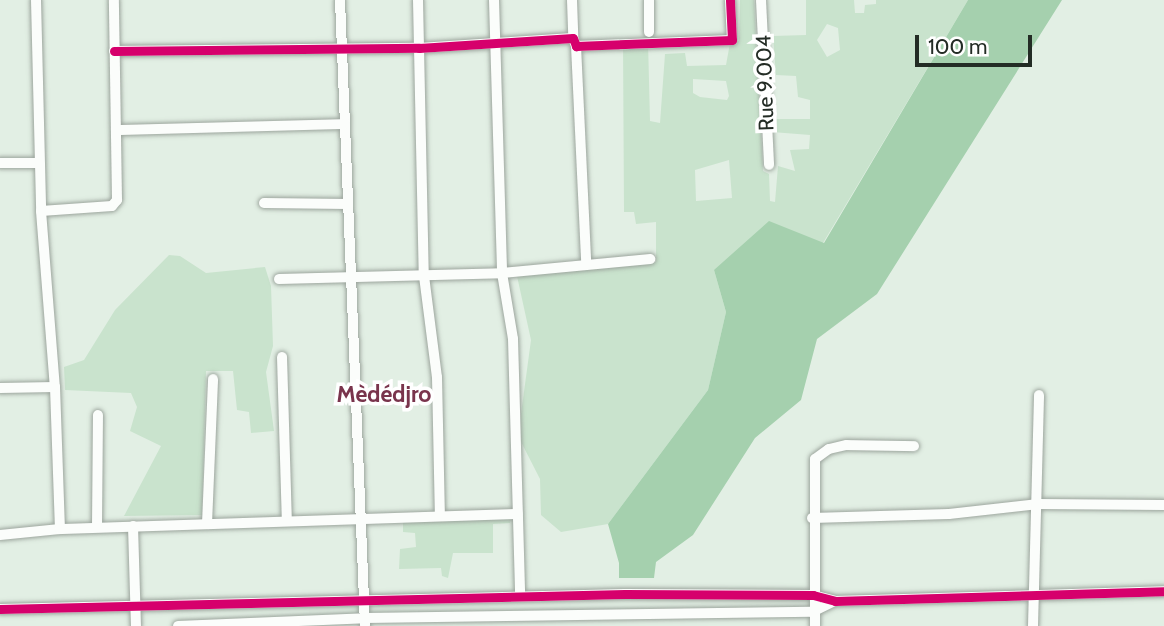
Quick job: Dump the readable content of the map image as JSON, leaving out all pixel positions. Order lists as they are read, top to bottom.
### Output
{
  "streets": {
    "street": ["Rue 9.004"]
  },
  "districts": ["Mèdédjro"],
  "scale_bar": "100 m"
}
